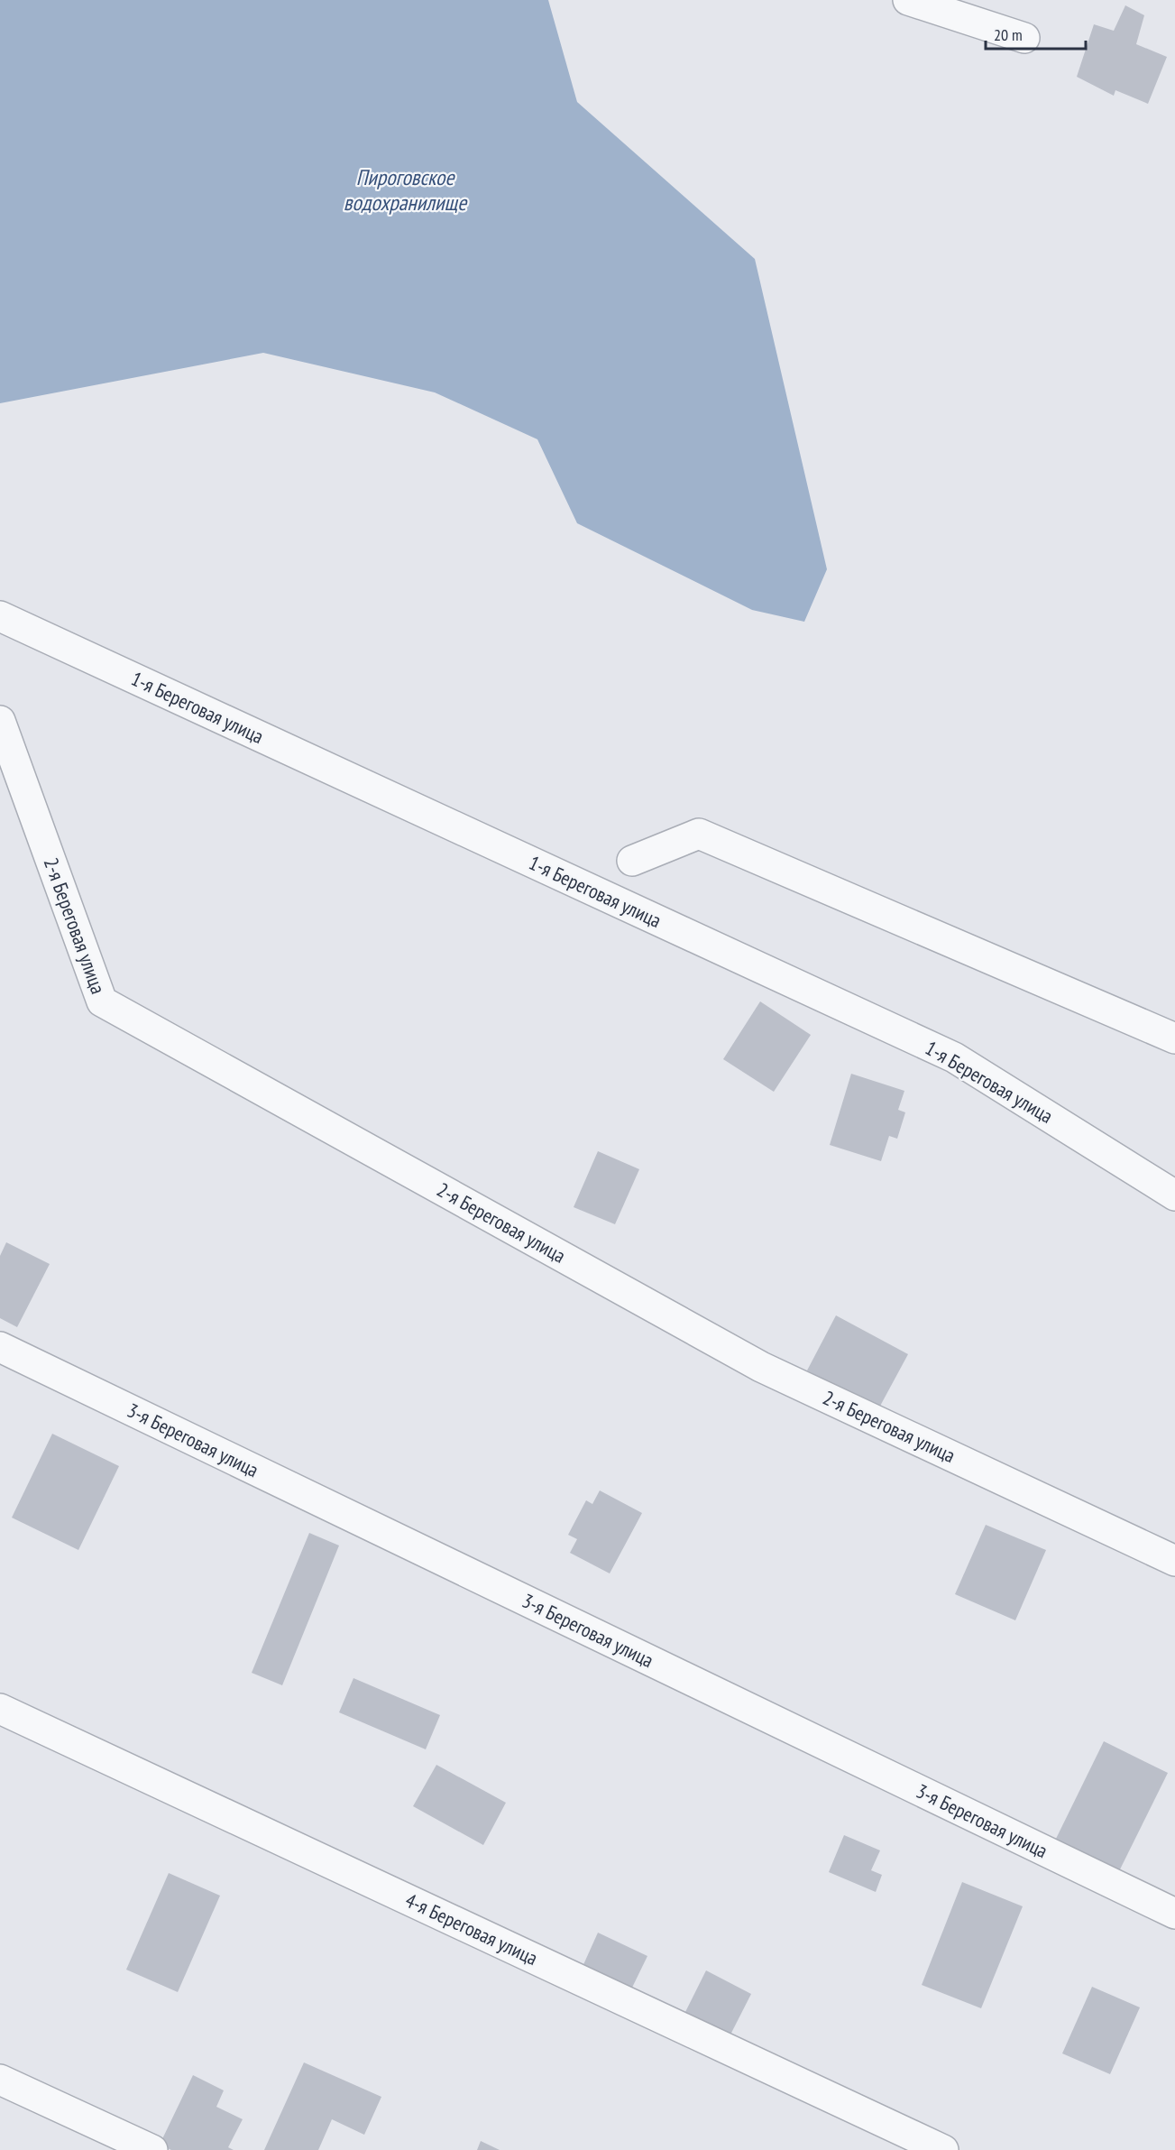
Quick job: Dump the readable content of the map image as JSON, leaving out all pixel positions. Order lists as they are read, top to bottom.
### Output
{
  "streets": {
    "street": [
      "1-я Береговая улица",
      "2-я Береговая улица",
      "3-я Береговая улица",
      "4-я Береговая улица"
    ]
  },
  "water": ["Пироговское водохранилище"],
  "scale_bar": "20 m"
}
